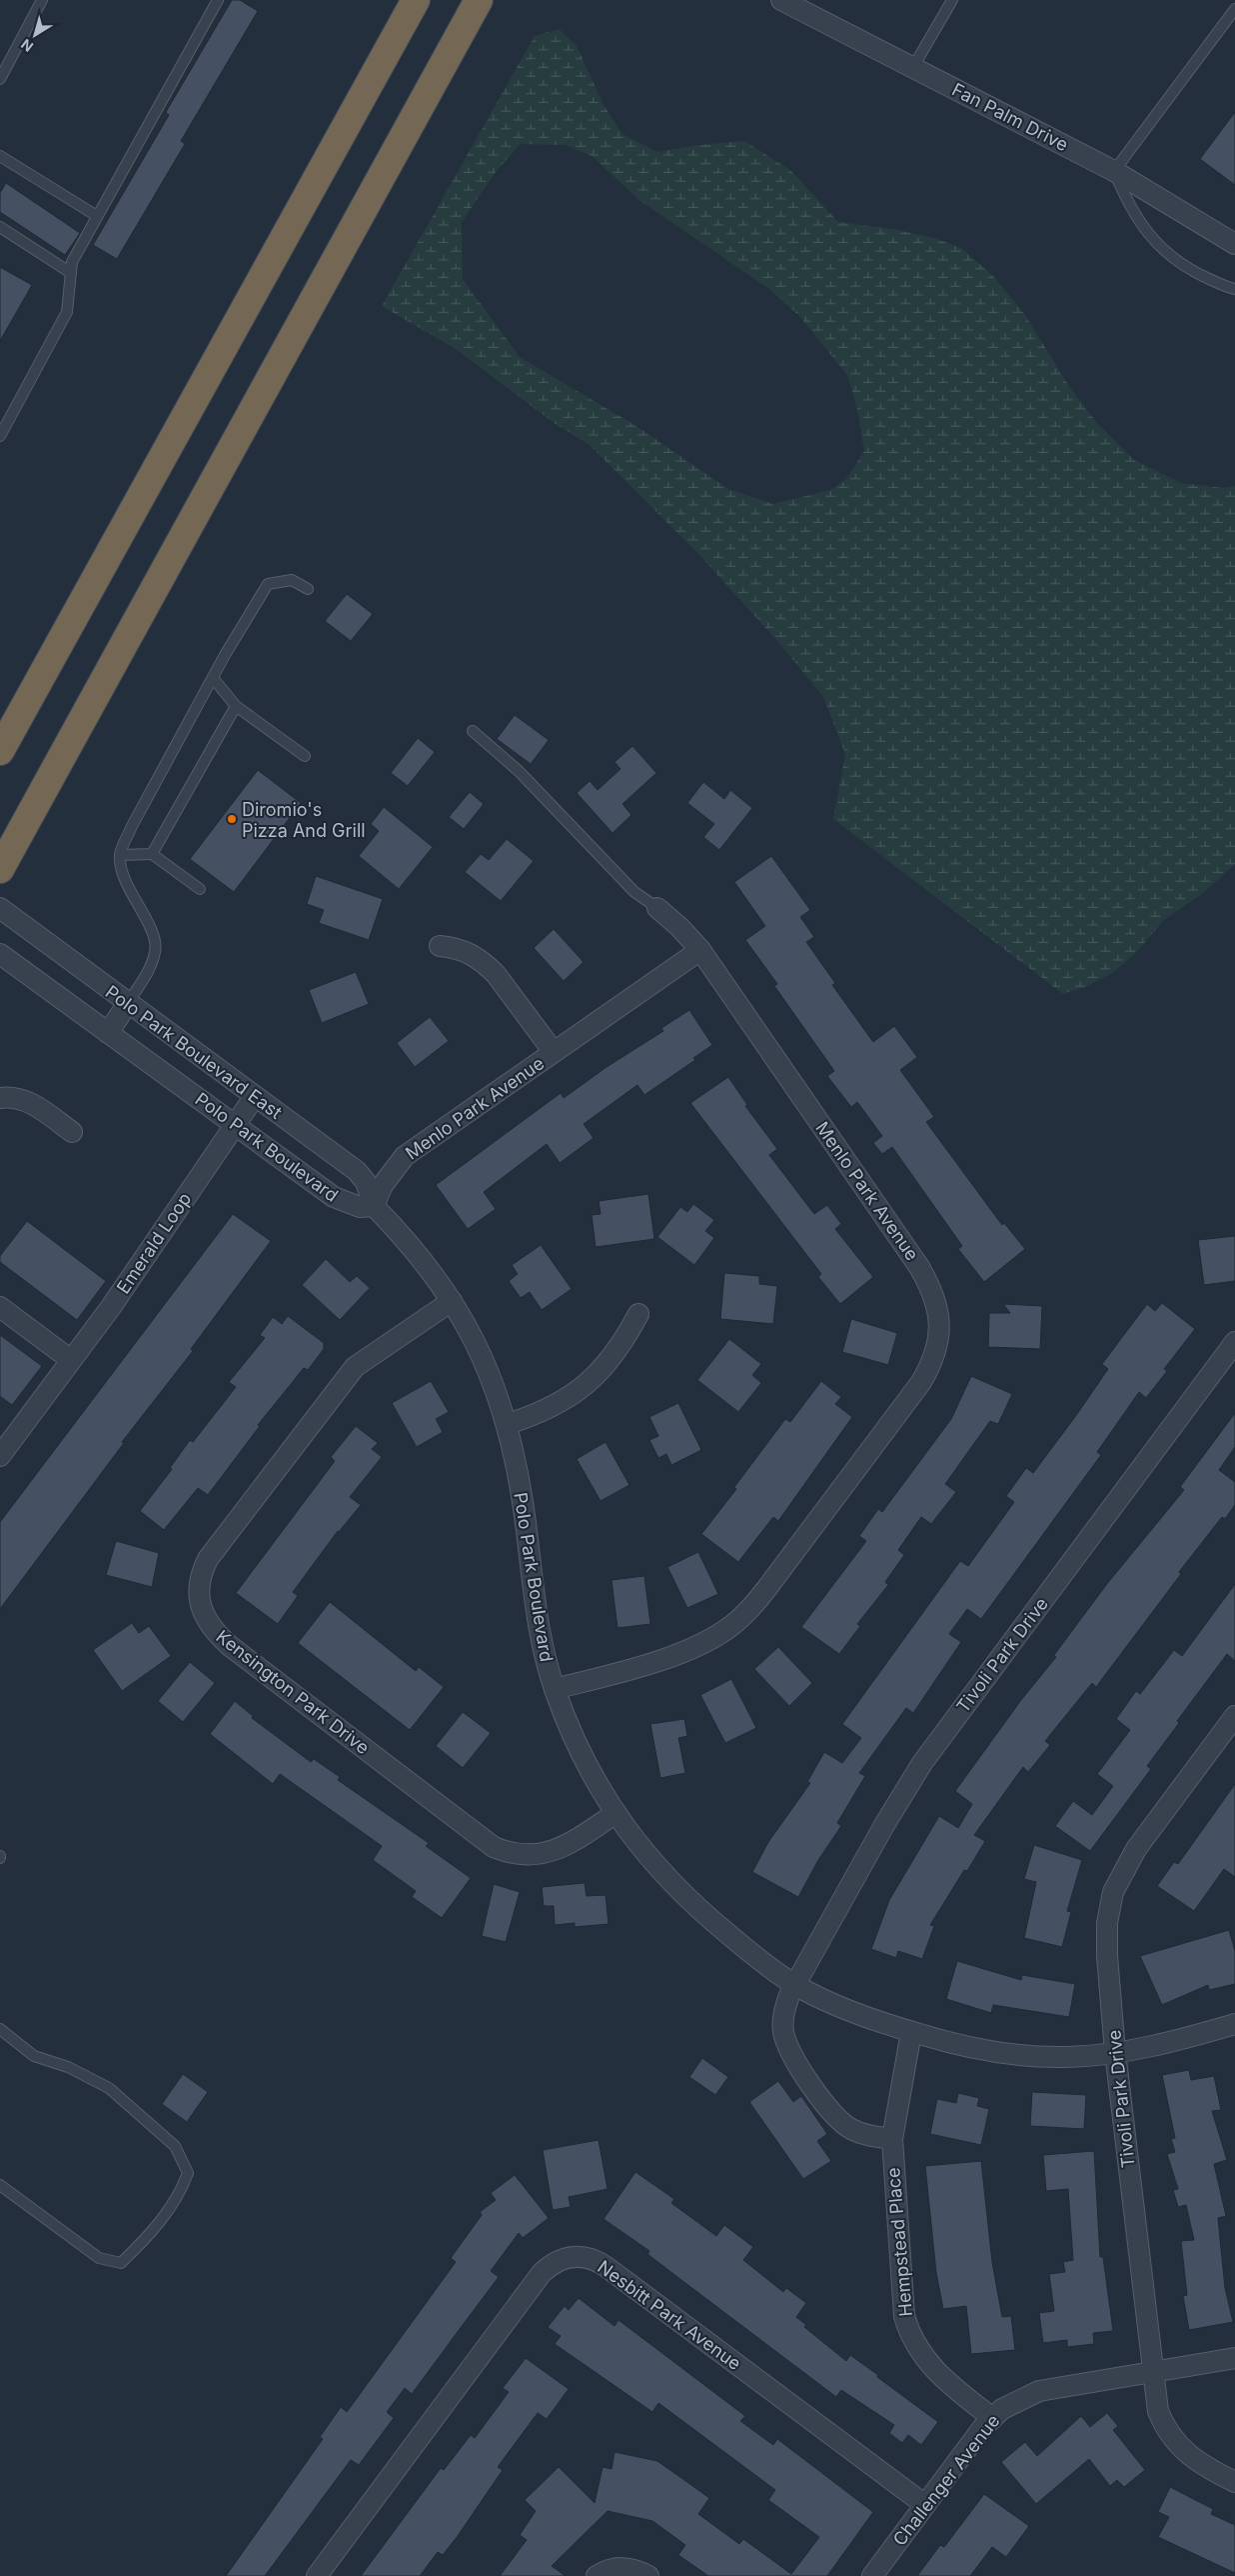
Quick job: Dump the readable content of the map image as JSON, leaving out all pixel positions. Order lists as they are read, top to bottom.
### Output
{
  "streets": {
    "street": [
      "Fan Palm Drive",
      "Polo Park Boulevard East",
      "Menlo Park Avenue",
      "Polo Park Boulevard",
      "Emerald Loop",
      "Tivoli Park Drive",
      "Kensington Park Drive",
      "Hempstead Place",
      "Nesbitt Park Avenue",
      "Challenger Avenue"
    ]
  },
  "crossings": [
    ["Polo Park Boulevard East", "Menlo Park Avenue"],
    ["Polo Park Boulevard East", "Polo Park Boulevard"],
    ["Polo Park Boulevard East", "Emerald Loop"],
    ["Menlo Park Avenue", "Polo Park Boulevard"],
    ["Polo Park Boulevard", "Emerald Loop"],
    ["Polo Park Boulevard", "Tivoli Park Drive"],
    ["Polo Park Boulevard", "Kensington Park Drive"],
    ["Polo Park Boulevard", "Hempstead Place"],
    ["Tivoli Park Drive", "Hempstead Place"],
    ["Tivoli Park Drive", "Challenger Avenue"],
    ["Hempstead Place", "Challenger Avenue"],
    ["Nesbitt Park Avenue", "Challenger Avenue"]
  ],
  "places": ["Diromio's Pizza And Grill"],
  "north": "bottom left"
}
